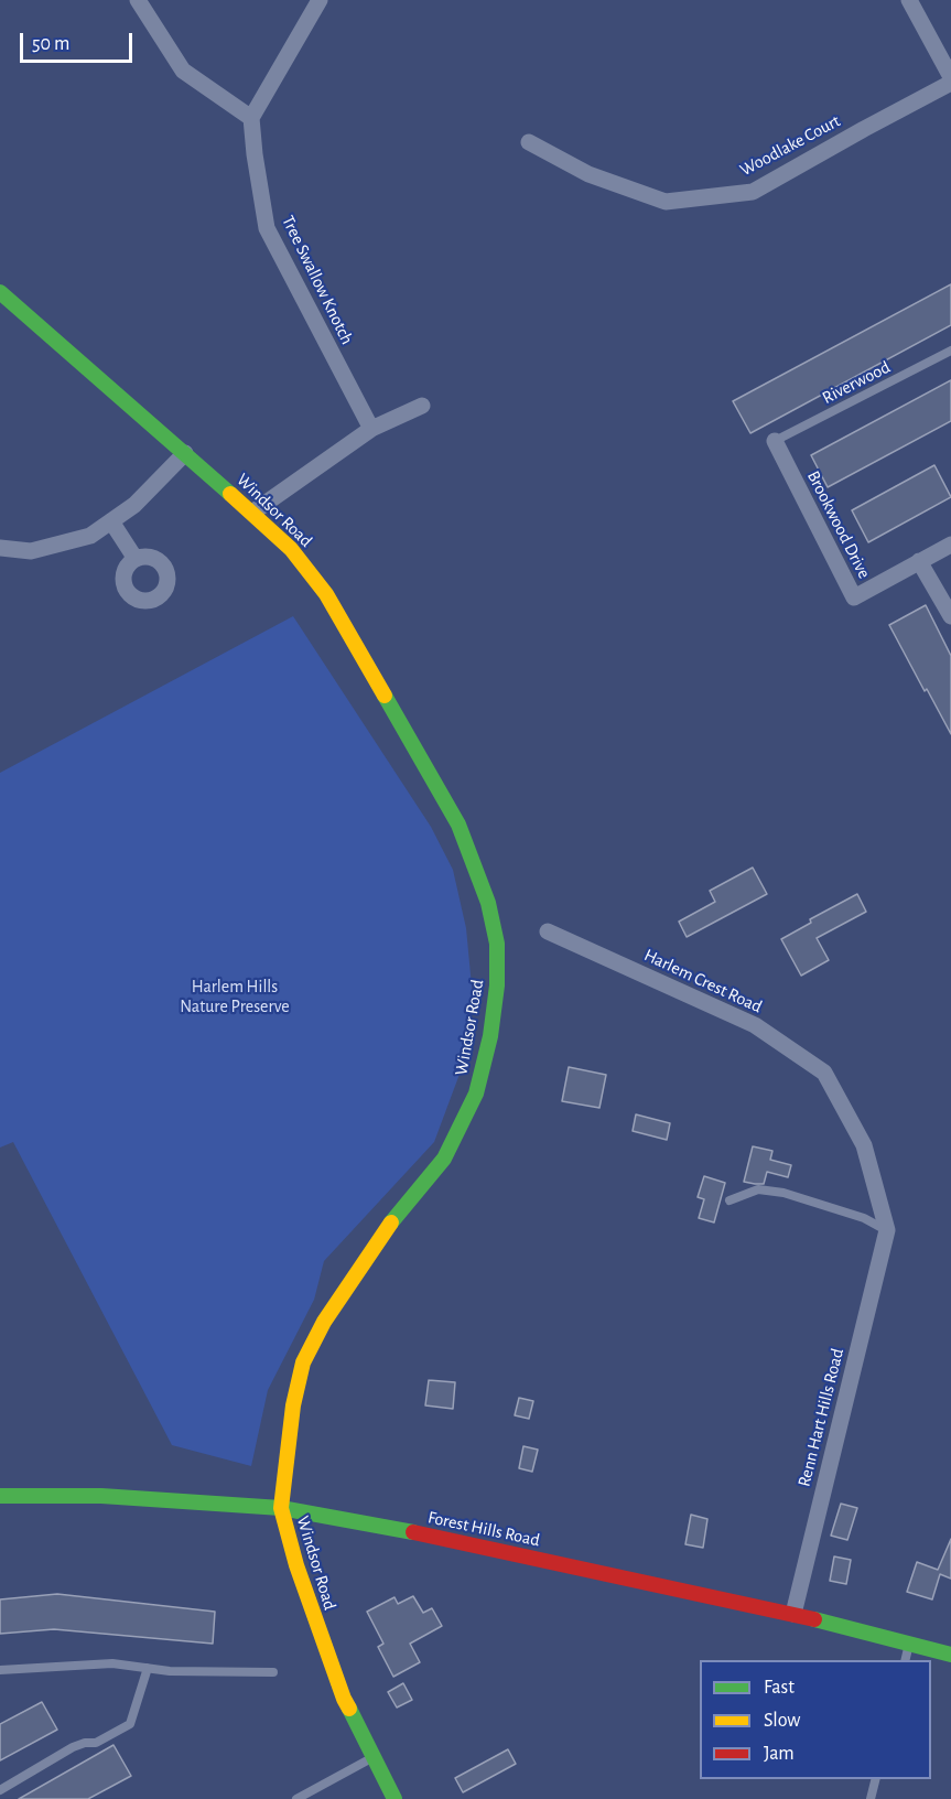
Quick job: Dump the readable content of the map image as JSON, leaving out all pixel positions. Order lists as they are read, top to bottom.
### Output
{
  "streets": {
    "street": [
      "Woodlake Court",
      "Tree Swallow Knotch",
      "Windsor Road",
      "Brookwood Drive",
      "Harlem Crest Road",
      "Renn Hart Hills Road",
      "Forest Hills Road"
    ],
    "lane": ["Riverwood"]
  },
  "crossings": [
    ["Riverwood", "Brookwood Drive"],
    ["Windsor Road", "Forest Hills Road"],
    ["Harlem Crest Road", "Renn Hart Hills Road"],
    ["Renn Hart Hills Road", "Forest Hills Road"]
  ],
  "parks": ["Harlem Hills Nature Preserve"],
  "legend": ["Fast", "Slow", "Jam"],
  "scale_bar": "50 m"
}
